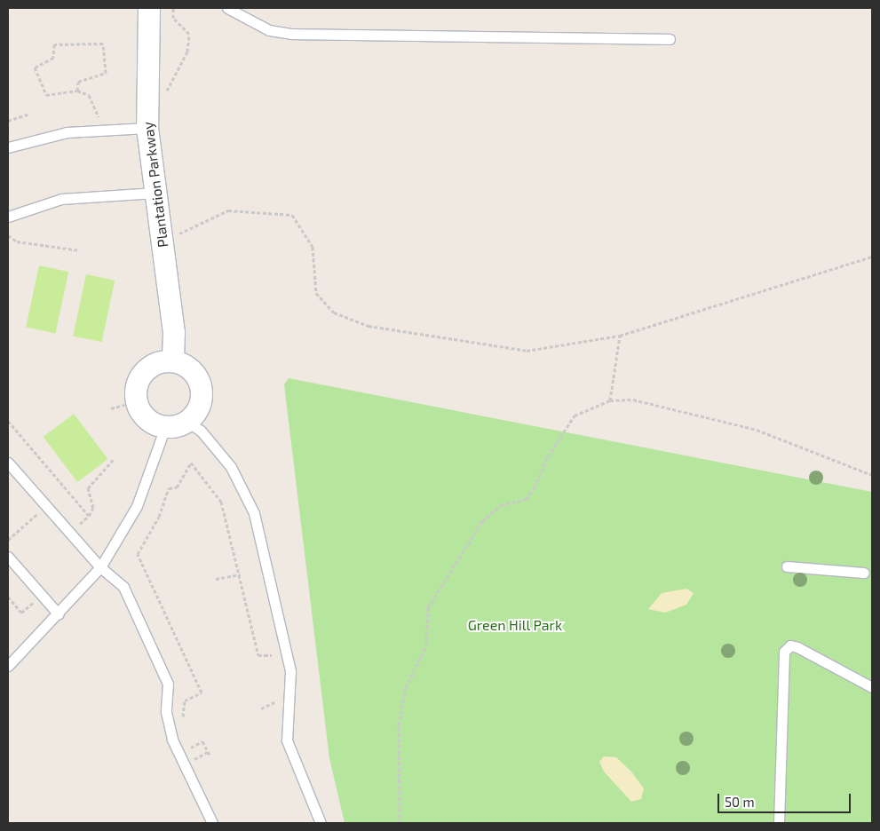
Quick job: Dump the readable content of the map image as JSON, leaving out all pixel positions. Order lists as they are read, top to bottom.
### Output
{
  "streets": {
    "street": ["Plantation Parkway"]
  },
  "parks": ["Green Hill Park"],
  "scale_bar": "50 m"
}
